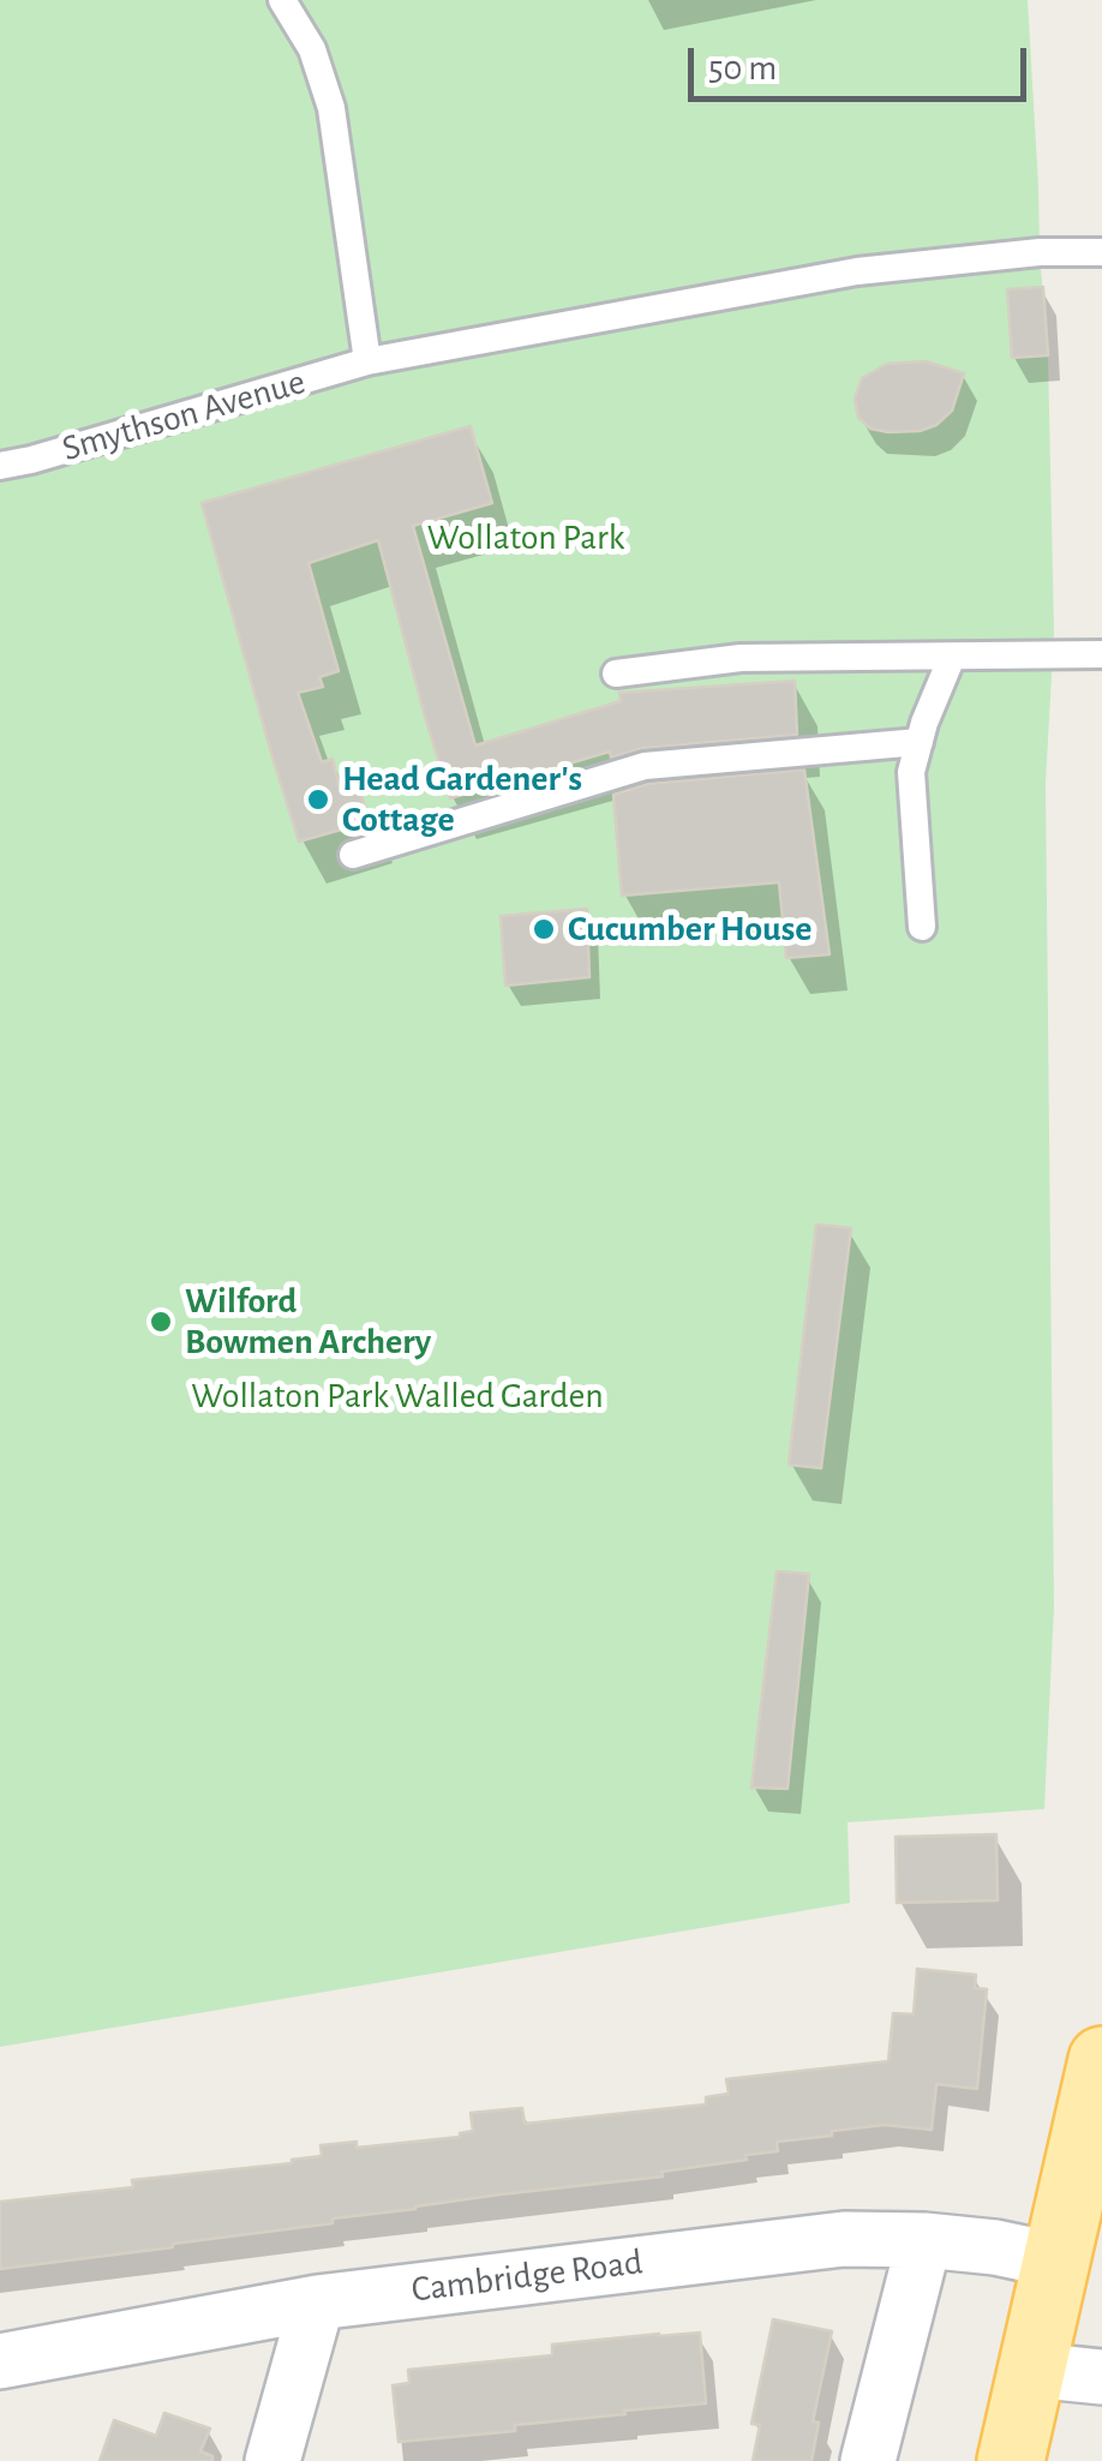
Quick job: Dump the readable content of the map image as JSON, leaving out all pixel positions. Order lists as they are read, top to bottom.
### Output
{
  "streets": {
    "street": ["Cambridge Road"],
    "lane": ["Smythson Avenue"]
  },
  "parks": ["Wollaton Park", "Wollaton Park Walled Garden"],
  "places": ["Head Gardener's Cottage", "Cucumber House", "Wilford Bowmen Archery"],
  "scale_bar": "50 m"
}
